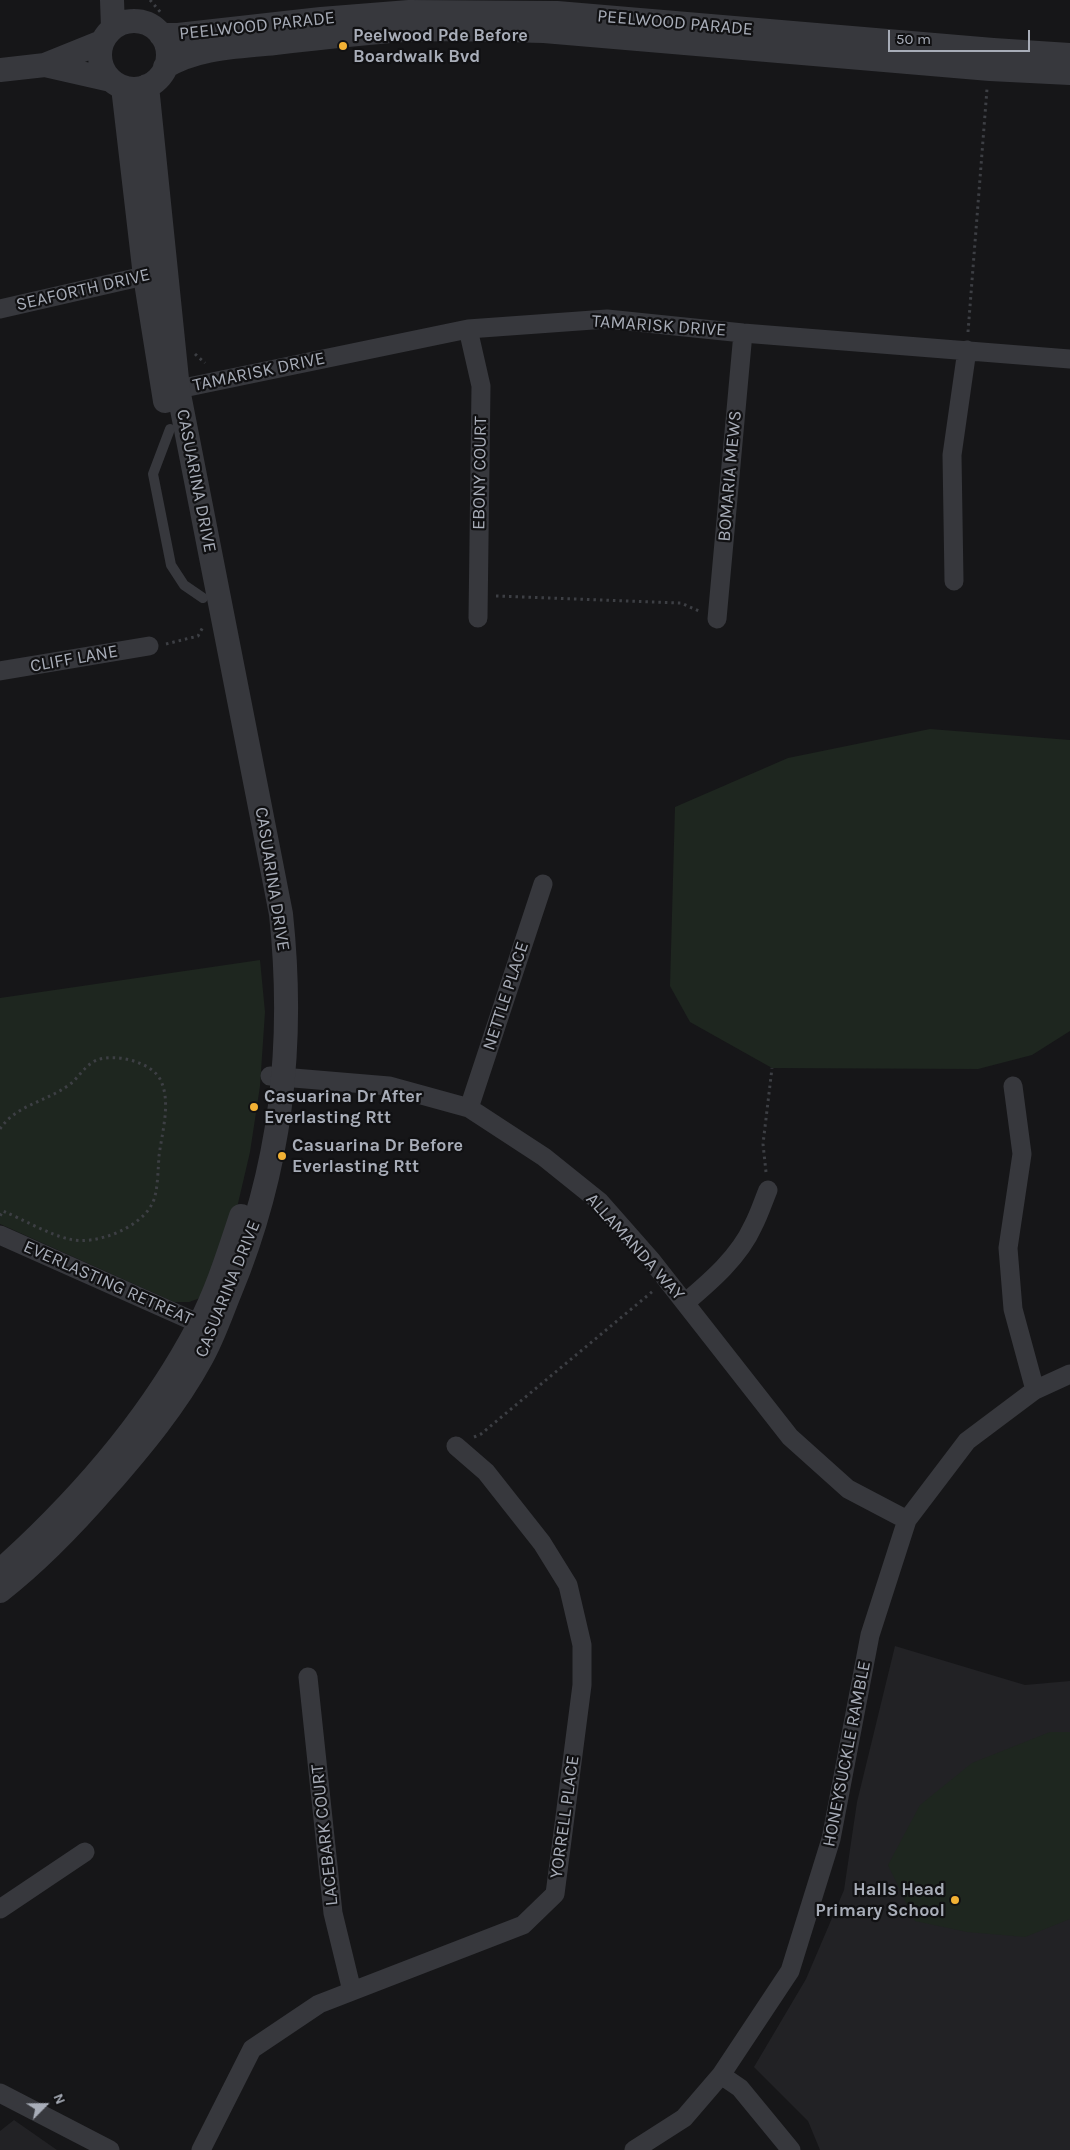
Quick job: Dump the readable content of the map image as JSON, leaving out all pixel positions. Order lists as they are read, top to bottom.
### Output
{
  "streets": {
    "street": [
      "PEELWOOD PARADE",
      "SEAFORTH DRIVE",
      "TAMARISK DRIVE",
      "EBONY COURT",
      "BOMARIA MEWS",
      "CASUARINA DRIVE",
      "CLIFF LANE",
      "NETTLE PLACE",
      "ALLAMANDA WAY",
      "EVERLASTING RETREAT",
      "HONEYSUCKLE RAMBLE",
      "YORRELL PLACE",
      "LACEBARK COURT"
    ]
  },
  "crossings": [
    ["PEELWOOD PARADE", "CASUARINA DRIVE"],
    ["SEAFORTH DRIVE", "CASUARINA DRIVE"],
    ["TAMARISK DRIVE", "EBONY COURT"],
    ["TAMARISK DRIVE", "BOMARIA MEWS"],
    ["TAMARISK DRIVE", "CASUARINA DRIVE"],
    ["CASUARINA DRIVE", "ALLAMANDA WAY"],
    ["CASUARINA DRIVE", "EVERLASTING RETREAT"],
    ["NETTLE PLACE", "ALLAMANDA WAY"],
    ["ALLAMANDA WAY", "HONEYSUCKLE RAMBLE"],
    ["YORRELL PLACE", "LACEBARK COURT"]
  ],
  "places": [
    "Peelwood Pde Before Boardwalk Bvd",
    "Casuarina Dr After Everlasting Rtt",
    "Casuarina Dr Before Everlasting Rtt",
    "Halls Head Primary School"
  ],
  "scale_bar": "50 m",
  "north": "top right"
}
